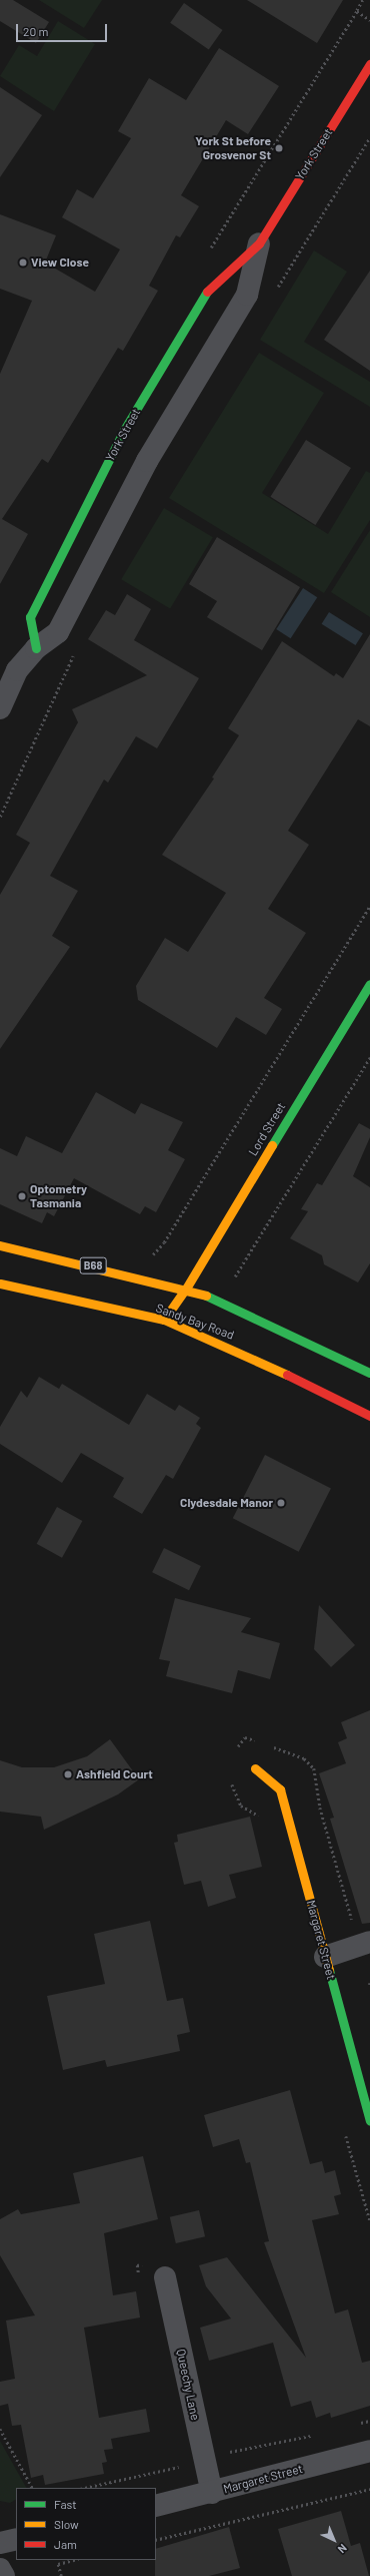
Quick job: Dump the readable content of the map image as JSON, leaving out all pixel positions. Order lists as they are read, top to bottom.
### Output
{
  "streets": {
    "street": [
      "York Street",
      "Lord Street",
      "B68",
      "Sandy Bay Road",
      "Margaret Street",
      "Queechy Lane"
    ]
  },
  "crossings": [
    ["Lord Street", "B68"],
    ["Lord Street", "Sandy Bay Road"],
    ["Margaret Street", "Queechy Lane"]
  ],
  "places": [
    "York St before Grosvenor St",
    "View Close",
    "Optometry Tasmania",
    "Clydesdale Manor",
    "Ashfield Court"
  ],
  "legend": ["Fast", "Slow", "Jam"],
  "scale_bar": "20 m",
  "north": "bottom right"
}
